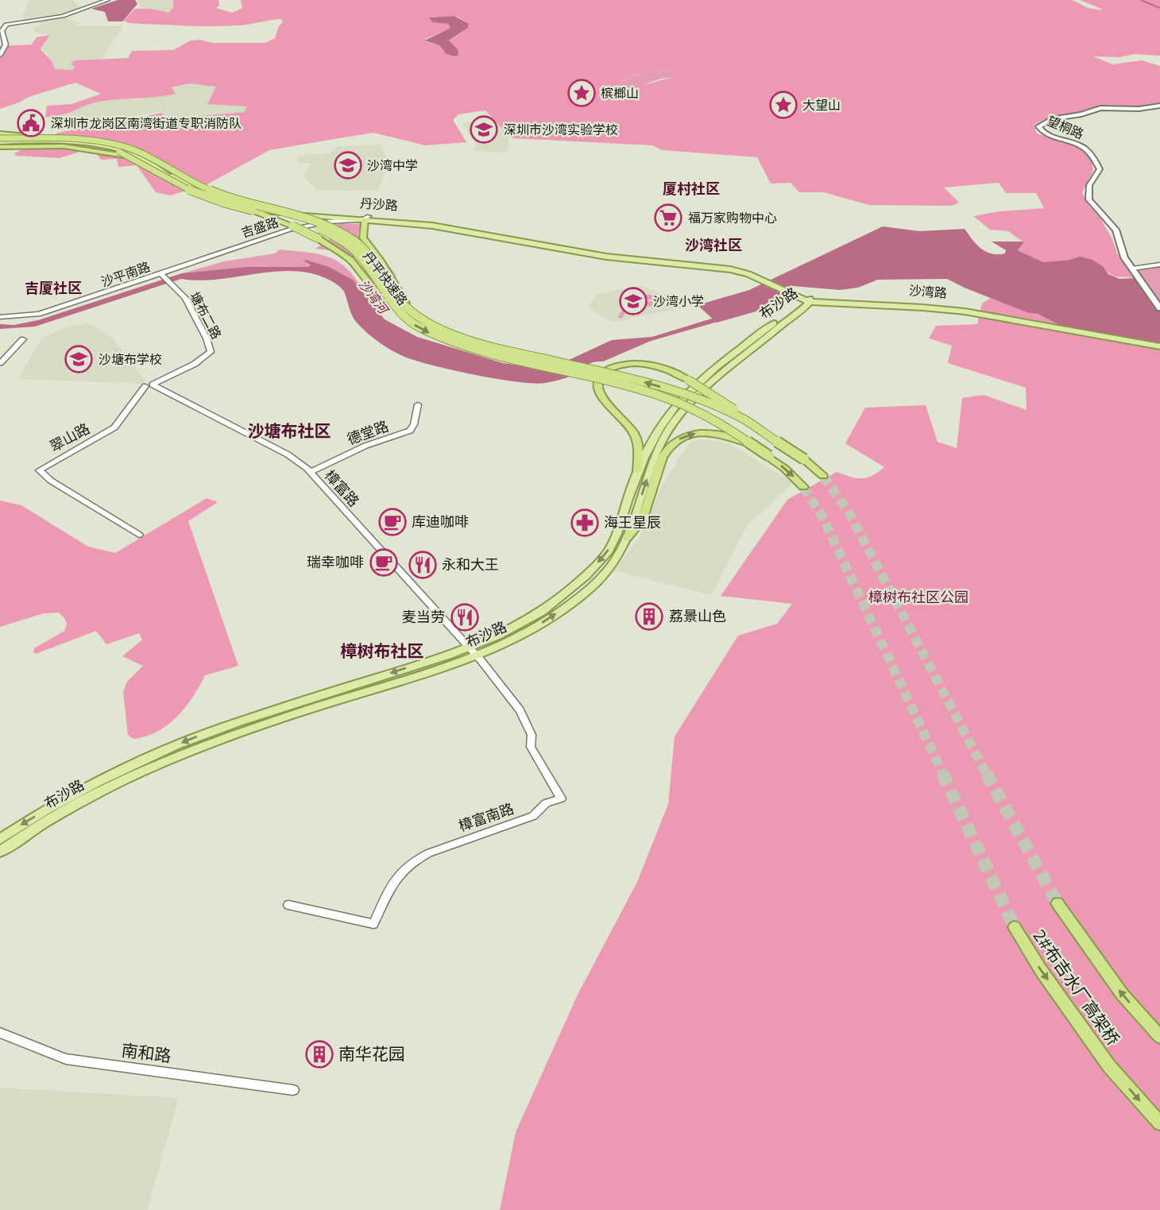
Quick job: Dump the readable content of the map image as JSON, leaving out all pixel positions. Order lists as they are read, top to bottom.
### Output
{
  "streets": {
    "highway": ["丹平快速路", "2#布吉水厂高架桥"],
    "main road": [
      "望桐路",
      "丹沙路",
      "沙湾路",
      "布沙路"
    ],
    "street": [
      "吉盛路",
      "沙平南路",
      "塘布二路",
      "德堂路",
      "翠山路",
      "樟富路",
      "樟富南路",
      "南和路"
    ]
  },
  "crossings": [
    ["丹沙路", "吉盛路"],
    ["丹沙路", "丹平快速路"],
    ["吉盛路", "沙平南路"],
    ["吉盛路", "塘布二路"],
    ["沙平南路", "塘布二路"],
    ["沙湾路", "布沙路"],
    ["布沙路", "樟富路"],
    ["布沙路", "樟富南路"],
    ["塘布二路", "翠山路"],
    ["塘布二路", "樟富路"],
    ["德堂路", "樟富路"],
    ["翠山路", "樟富路"],
    ["樟富路", "樟富南路"]
  ],
  "districts": [
    "厦村社区",
    "沙湾社区",
    "吉厦社区",
    "沙塘布社区",
    "樟树布社区"
  ],
  "water": ["沙湾河"],
  "parks": ["樟树布社区公园"],
  "places": {
    "place": ["槟榔山", "大望山"],
    "public building": ["深圳市龙岗区南湾街道专职消防队"],
    "school or university": [
      "深圳市沙湾实验学校",
      "沙湾中学",
      "沙湾小学",
      "沙塘布学校"
    ],
    "supermarket": ["福万家购物中心"],
    "cafe": ["库迪咖啡", "瑞幸咖啡"],
    "pharmacy": ["海王星辰"],
    "restaurant": ["永和大王", "麦当劳"],
    "building": ["荔景山色", "南华花园"]
  }
}
